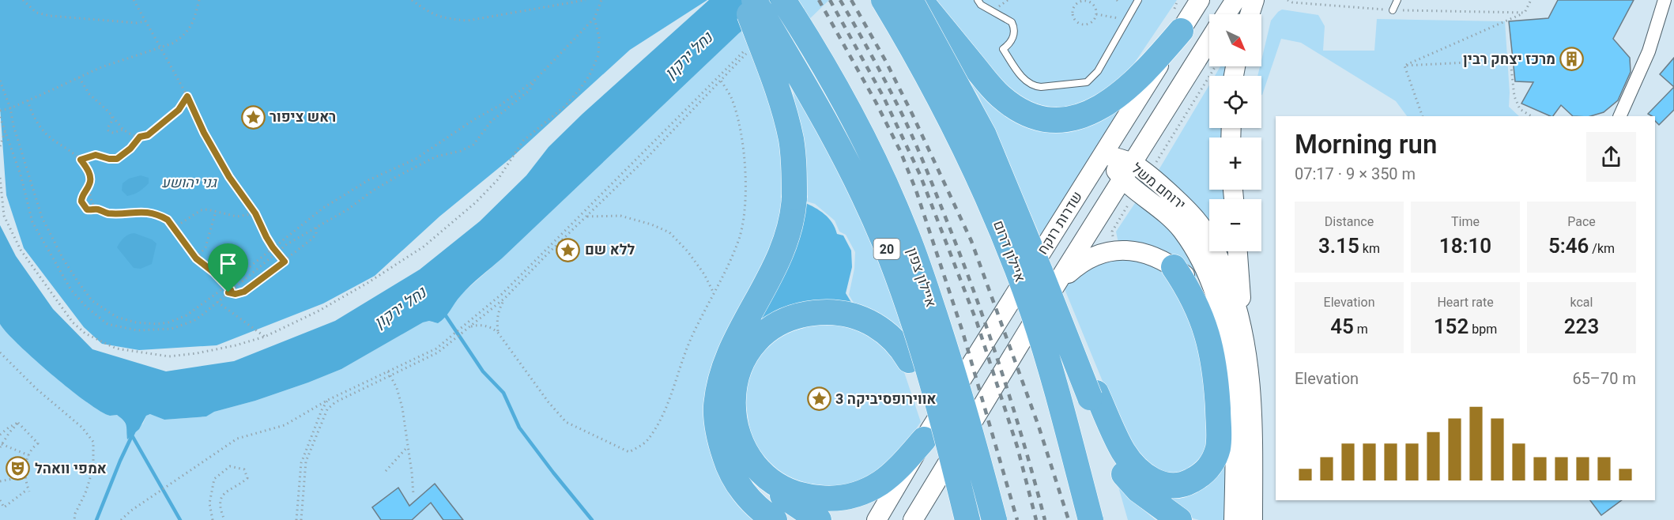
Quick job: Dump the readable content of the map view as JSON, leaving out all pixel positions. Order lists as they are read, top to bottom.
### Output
{
  "streets": {
    "highway": ["20", "איילון דרום", "איילון צפון"],
    "main road": ["ירוחם משל", "שדרות רוקח"]
  },
  "crossings": [
    ["ירוחם משל", "שדרות רוקח"]
  ],
  "water": ["נחל ירקון"],
  "parks": ["גני יהושע"],
  "places": {
    "building": ["מרכז יצחק רבין"],
    "place": ["ראש ציפור", "ללא שם", "אווירופסיביקה 3"],
    "theatre": ["אמפי וואהל"]
  },
  "north": "bottom right",
  "page": {
    "map_buttons": ["+", "−"],
    "heading": ["Morning run", "07:17 · 9 × 350 m"],
    "stats": [
      ["Distance", "3.15 km"],
      ["Time", "18:10"],
      ["Pace", "5:46 /km"],
      ["Elevation", "45 m"],
      ["Heart rate", "152 bpm"],
      ["kcal", "223"]
    ],
    "chart": ["Elevation", "65–70 m"]
  }
}
